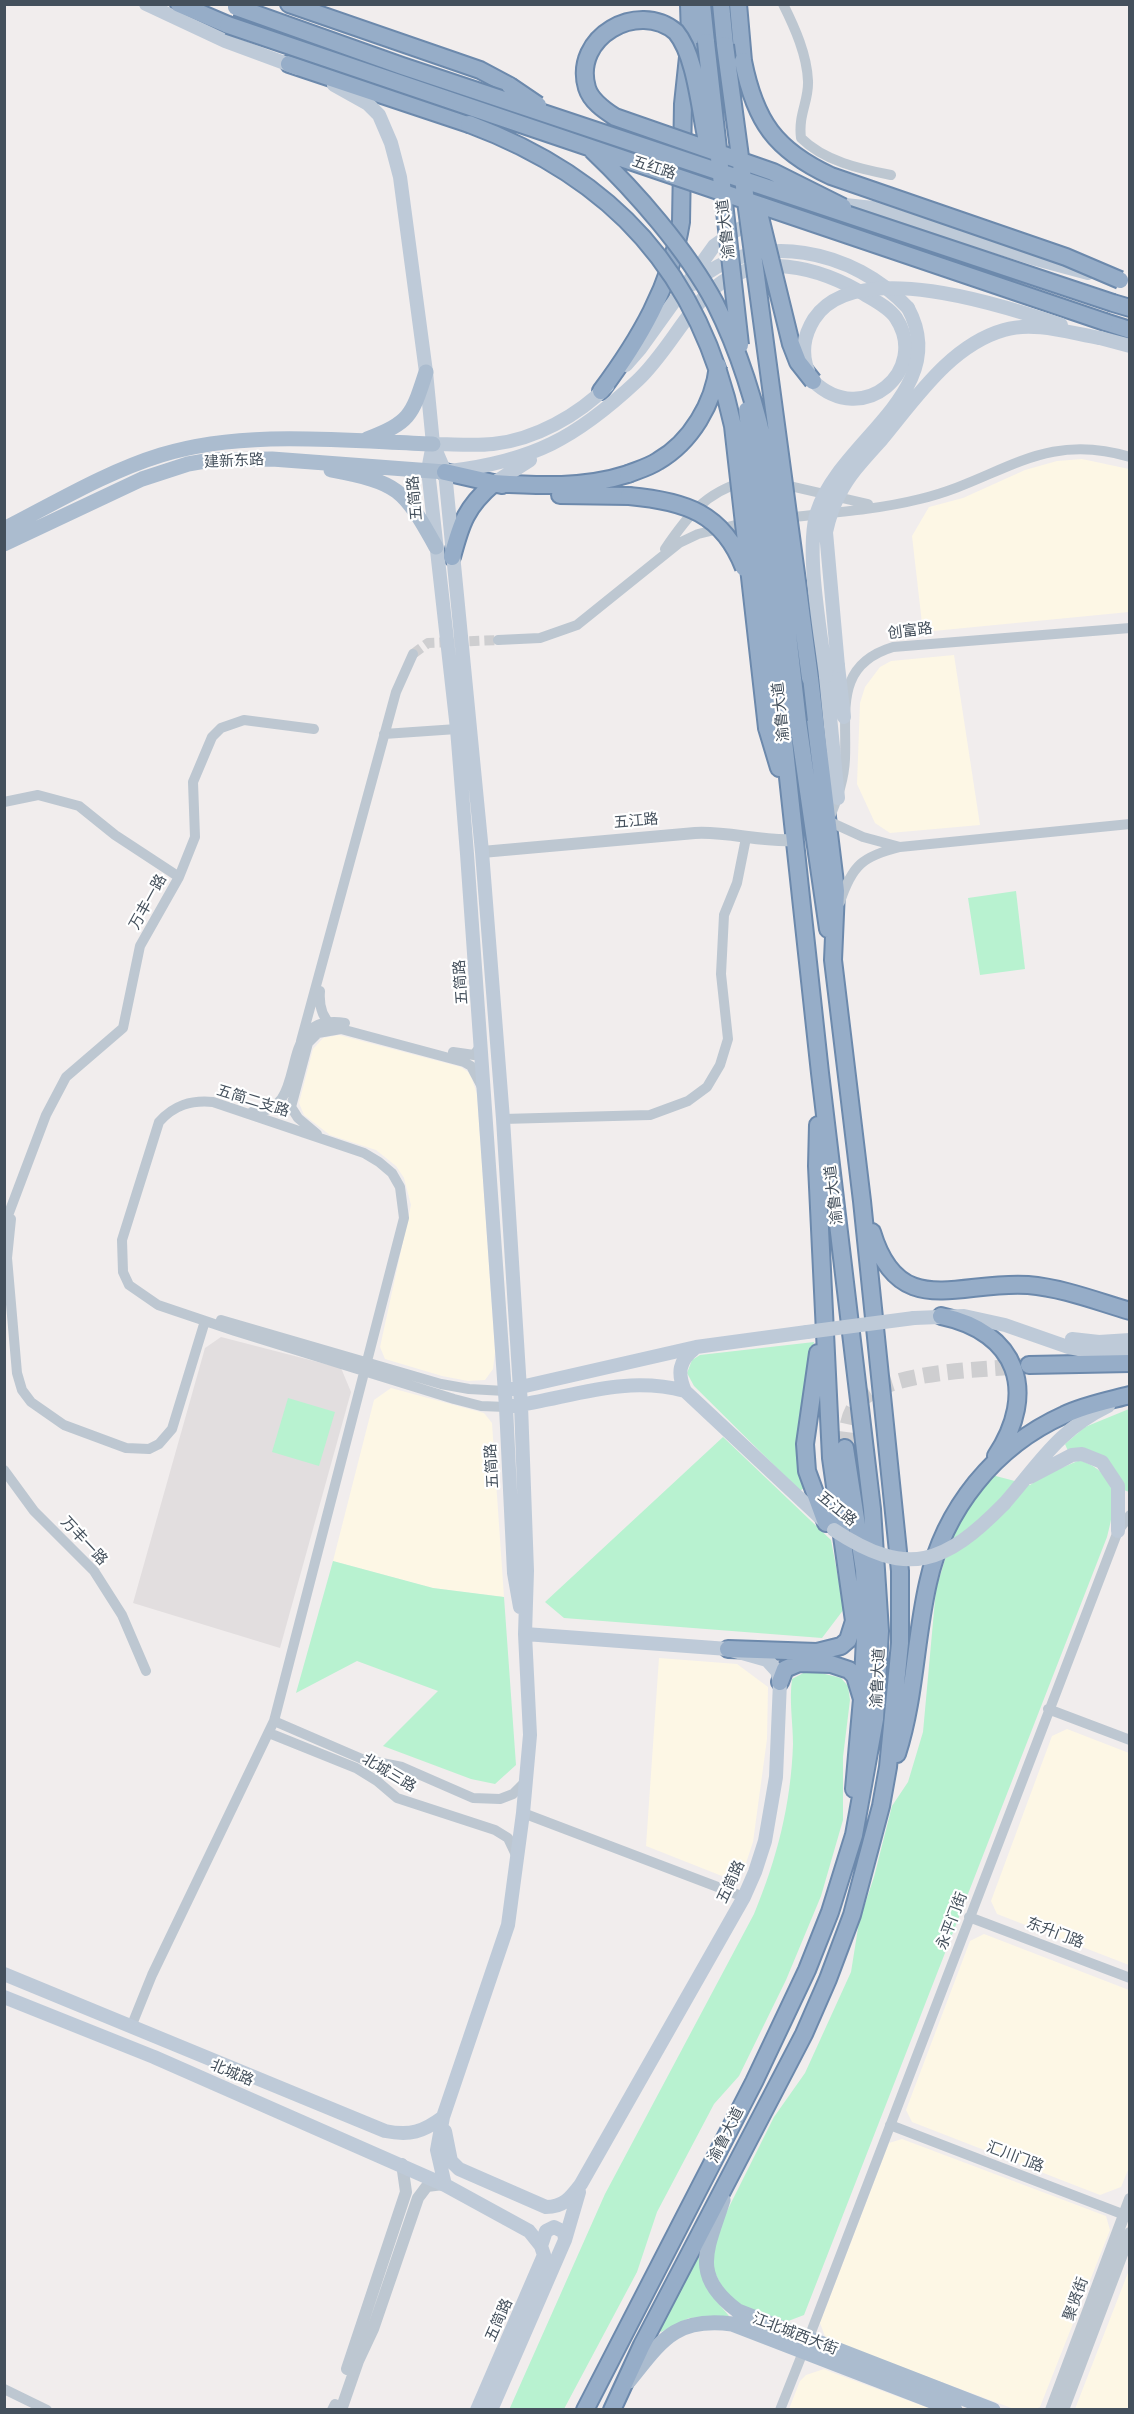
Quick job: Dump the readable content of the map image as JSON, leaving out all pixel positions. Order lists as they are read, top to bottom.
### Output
{
  "streets": {
    "highway": ["五红路", "渝鲁大道"],
    "main road": [
      "建新东路",
      "五简路",
      "五江路",
      "北城路",
      "江北城西大街"
    ],
    "street": [
      "创富路",
      "万丰一路",
      "五简二支路",
      "北城三路",
      "永平门街",
      "东升门路",
      "汇川门路",
      "聚贤街"
    ]
  },
  "crossings": [
    ["渝鲁大道", "创富路"],
    ["渝鲁大道", "五江路"],
    ["渝鲁大道", "江北城西大街"],
    ["建新东路", "五简路"],
    ["五简路", "五江路"],
    ["五简路", "五简二支路"],
    ["五简路", "北城三路"],
    ["五简路", "北城路"],
    ["永平门街", "东升门路"],
    ["永平门街", "汇川门路"],
    ["永平门街", "江北城西大街"],
    ["汇川门路", "聚贤街"]
  ]
}
